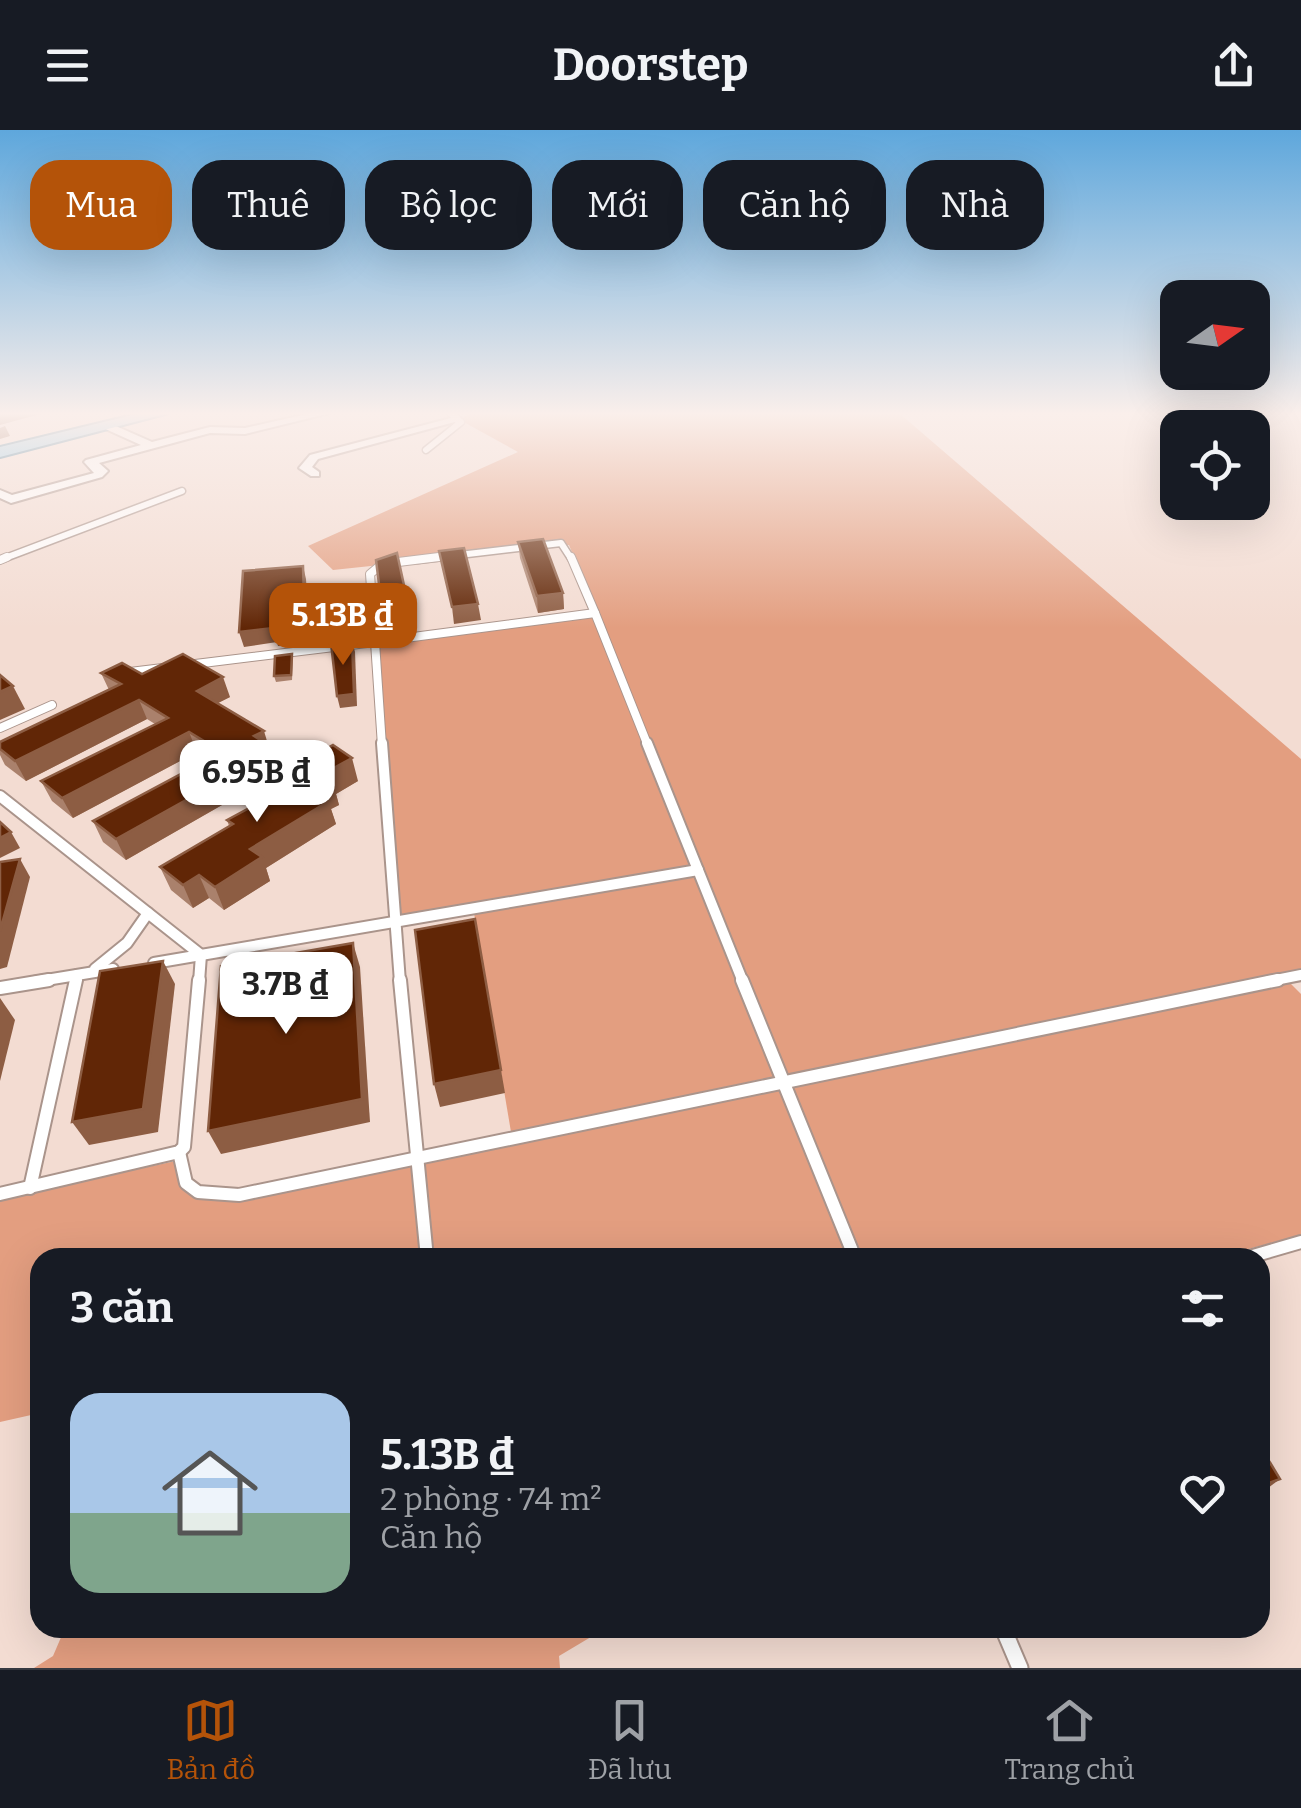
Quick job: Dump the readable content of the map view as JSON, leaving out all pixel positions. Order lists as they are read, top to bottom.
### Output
{
  "north": "right",
  "page": {
    "header": "Doorstep",
    "chip": [
      "Mua",
      "Thuê",
      "Bộ lọc",
      "Mới",
      "Căn hộ",
      "Nhà"
    ],
    "price": ["5.13B ₫", "6.95B ₫", "3.7B ₫"],
    "heading": "3 căn",
    "list": [
      {
        "name": "5.13B ₫",
        "note": "2 phòng · 74 m² · Căn hộ"
      }
    ],
    "tabs": ["Bản đồ", "Đã lưu", "Trang chủ"]
  }
}
